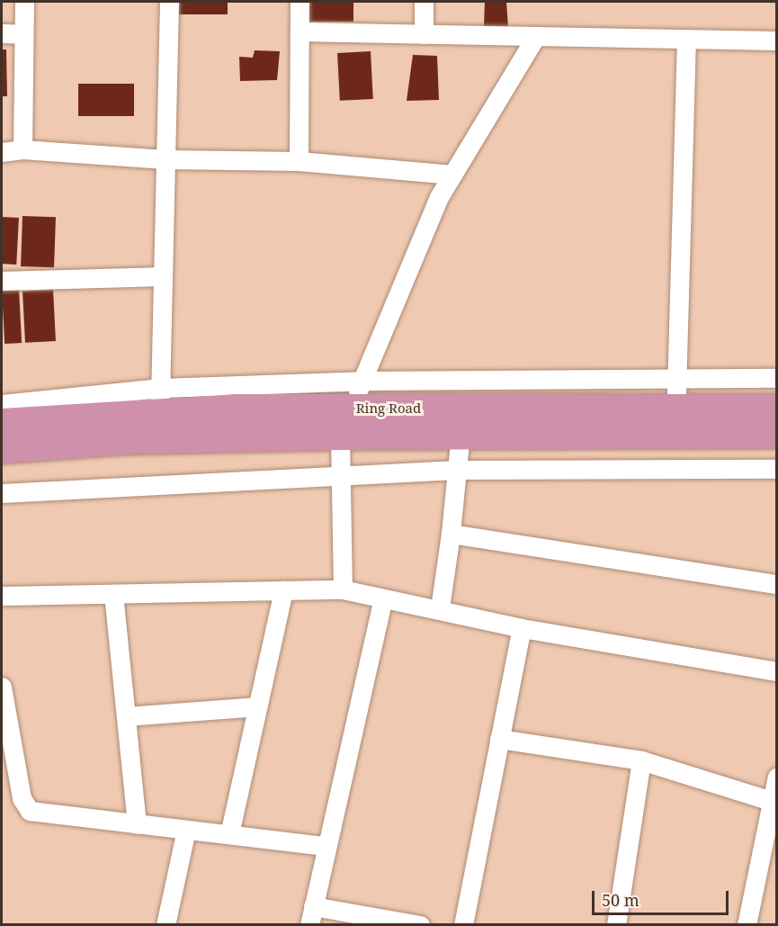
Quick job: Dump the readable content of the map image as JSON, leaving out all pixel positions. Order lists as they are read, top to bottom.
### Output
{
  "streets": {
    "highway": ["Ring Road"]
  },
  "scale_bar": "50 m"
}
